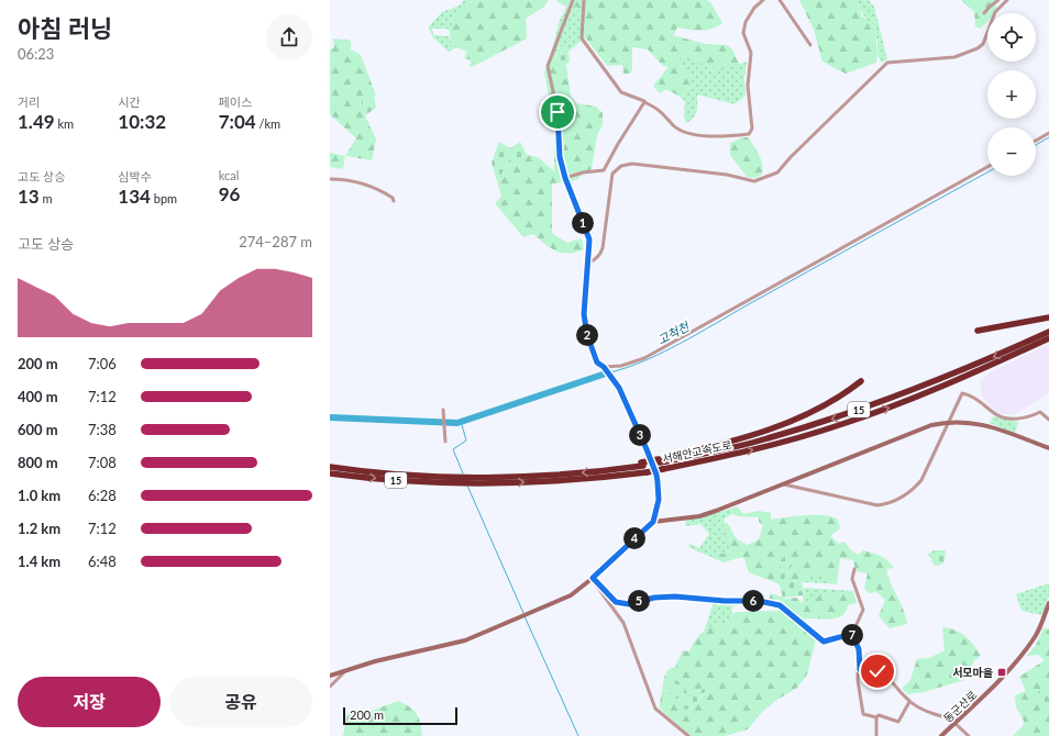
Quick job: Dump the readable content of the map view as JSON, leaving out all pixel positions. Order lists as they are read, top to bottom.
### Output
{
  "streets": {
    "highway": ["15", "서해안고속도로"],
    "street": ["동군산로"]
  },
  "crossings": [
    ["15", "서해안고속도로"]
  ],
  "water": ["고척천"],
  "places": {
    "transit": ["서모마을"]
  },
  "scale_bar": "200 m",
  "page": {
    "heading": ["아침 러닝", "06:23"],
    "map_buttons": ["+", "−"],
    "stats": [
      ["거리", "1.49 km"],
      ["시간", "10:32"],
      ["페이스", "7:04 /km"],
      ["고도 상승", "13 m"],
      ["심박수", "134 bpm"],
      ["kcal", "96"]
    ],
    "pins": [
      "1",
      "2",
      "3",
      "4",
      "5",
      "6",
      "7"
    ],
    "chart": ["고도 상승", "274–287 m"],
    "list": [
      {
        "name": "200 m",
        "note": "7:06"
      },
      {
        "name": "400 m",
        "note": "7:12"
      },
      {
        "name": "600 m",
        "note": "7:38"
      },
      {
        "name": "800 m",
        "note": "7:08"
      },
      {
        "name": "1.0 km",
        "note": "6:28"
      },
      {
        "name": "1.2 km",
        "note": "7:12"
      },
      {
        "name": "1.4 km",
        "note": "6:48"
      }
    ],
    "buttons": ["저장", "공유"],
    "scale": "200 m"
  }
}
